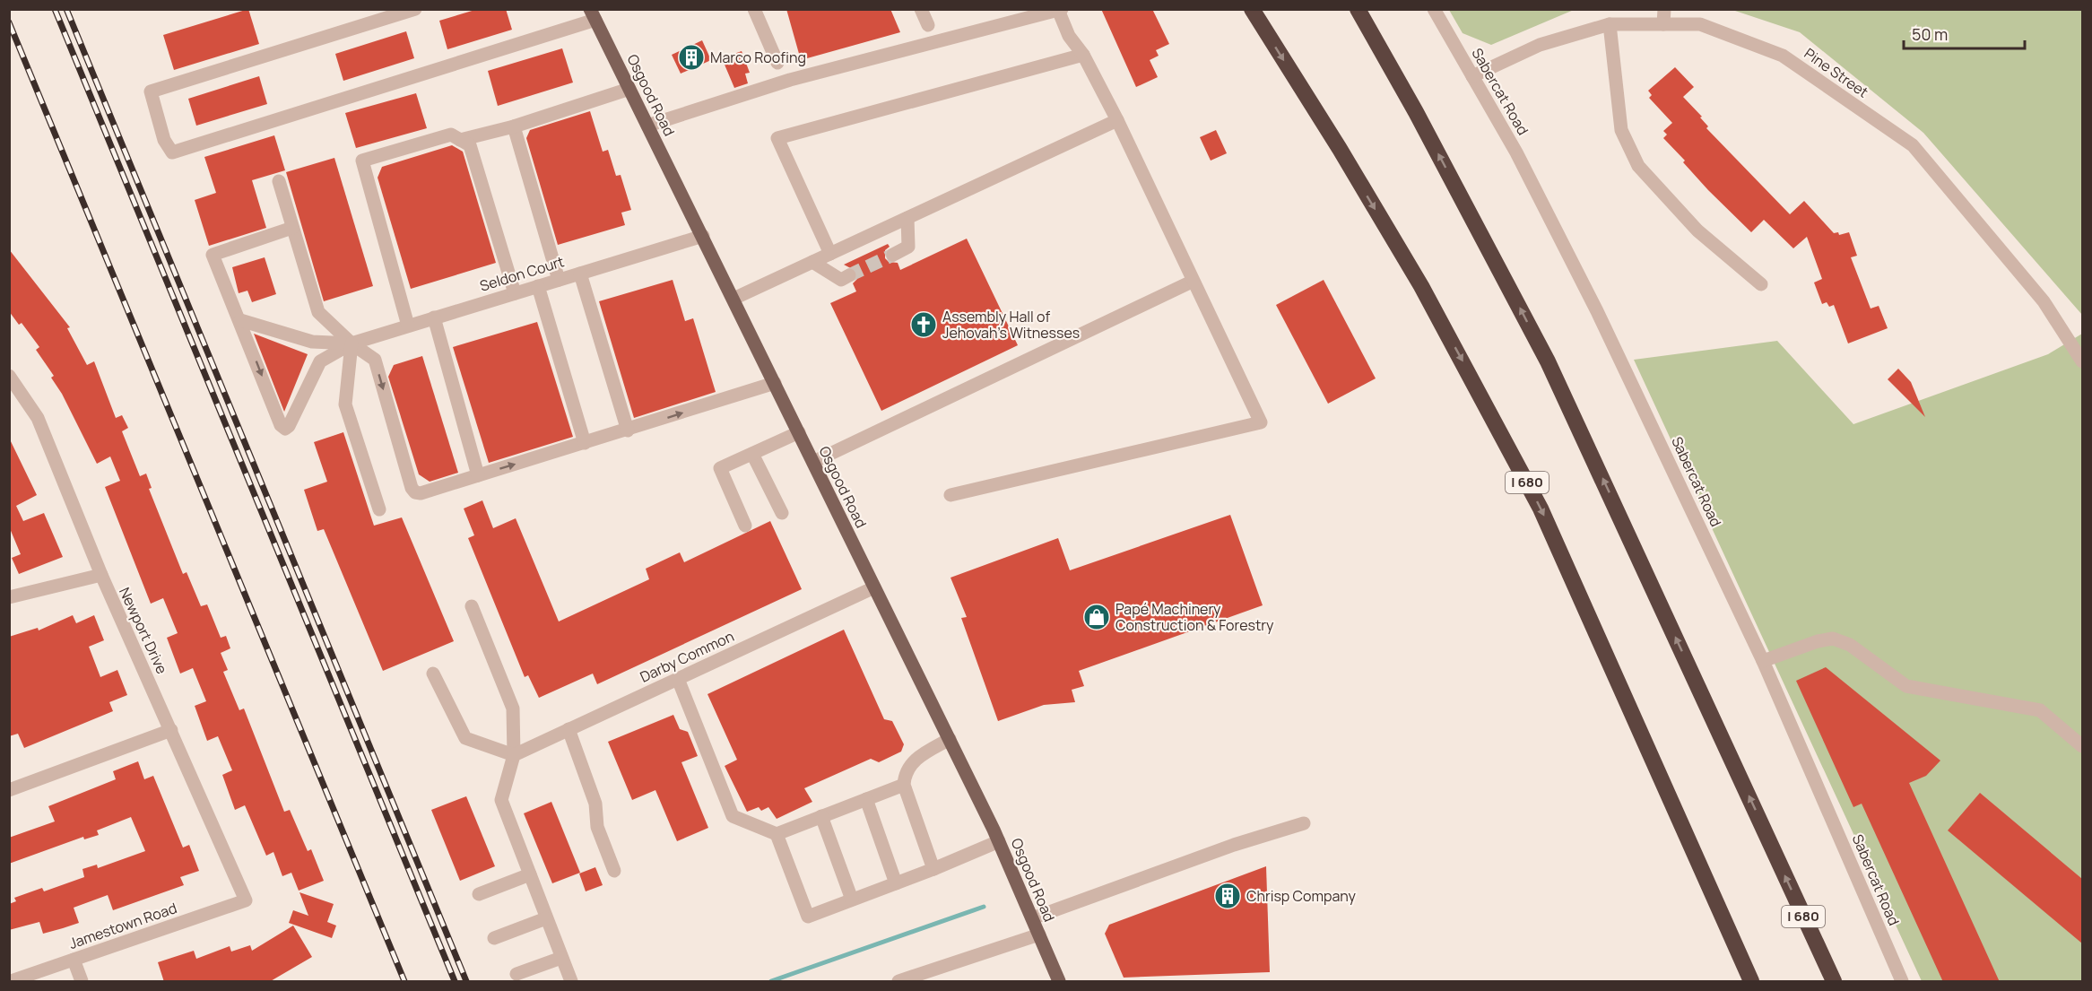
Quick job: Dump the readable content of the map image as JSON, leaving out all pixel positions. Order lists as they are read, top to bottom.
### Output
{
  "streets": {
    "highway": ["I 680"],
    "main road": ["Osgood Road"],
    "street": [
      "Pine Street",
      "Sabercat Road",
      "Seldon Court",
      "Newport Drive",
      "Darby Common",
      "Jamestown Road"
    ]
  },
  "crossings": [
    ["Pine Street", "Sabercat Road"],
    ["Osgood Road", "Seldon Court"],
    ["Osgood Road", "Darby Common"],
    ["Newport Drive", "Jamestown Road"]
  ],
  "places": {
    "building": ["Marco Roofing", "Chrisp Company"],
    "church": ["Assembly Hall of Jehovah's Witnesses"],
    "shop": ["Papé Machinery Construction & Forestry"]
  },
  "scale_bar": "50 m"
}
